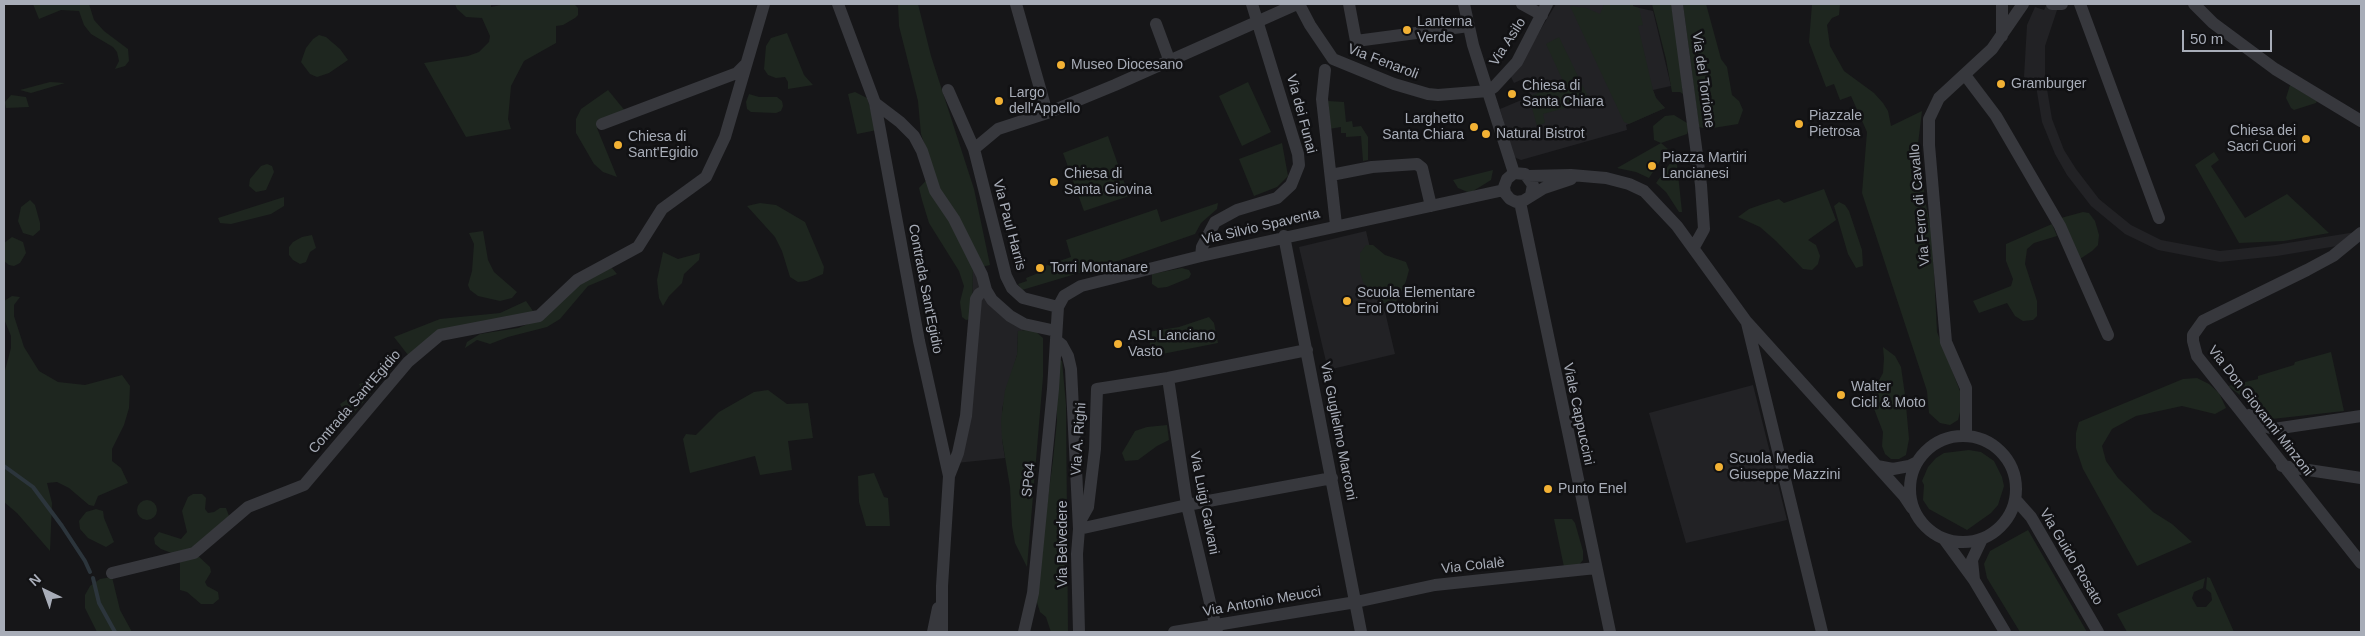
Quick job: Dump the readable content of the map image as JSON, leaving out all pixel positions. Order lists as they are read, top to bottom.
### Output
{
  "streets": {
    "street": [
      "Via Asilo",
      "Via Fenaroli",
      "Via del Torrione",
      "Via dei Funai",
      "Via Ferro di Cavallo",
      "Via Paul Harris",
      "Via Silvio Spaventa",
      "Contrada Sant'Egidio",
      "Via Don Giovanni Minzoni",
      "Viale Cappuccini",
      "Via Guglielmo Marconi",
      "Via A. Righi",
      "SP64",
      "Via Luigi Galvani",
      "Via Belvedere",
      "Via Guido Rosato",
      "Via Colalè",
      "Via Antonio Meucci"
    ]
  },
  "crossings": [
    ["Via Asilo", "Via Fenaroli"],
    ["Via dei Funai", "Via Silvio Spaventa"],
    ["Via Ferro di Cavallo", "Via Guido Rosato"],
    ["Via Paul Harris", "Via Silvio Spaventa"],
    ["Via Silvio Spaventa", "Viale Cappuccini"],
    ["Via Silvio Spaventa", "Via Guglielmo Marconi"],
    ["Viale Cappuccini", "Via Colalè"],
    ["Via Guglielmo Marconi", "Via A. Righi"],
    ["Via Guglielmo Marconi", "Via Colalè"],
    ["Via Guglielmo Marconi", "Via Antonio Meucci"],
    ["Via A. Righi", "Via Luigi Galvani"],
    ["Via A. Righi", "Via Belvedere"],
    ["SP64", "Via Belvedere"],
    ["Via Luigi Galvani", "Via Antonio Meucci"],
    ["Via Colalè", "Via Antonio Meucci"]
  ],
  "places": [
    "Lanterna Verde",
    "Museo Diocesano",
    "Gramburger",
    "Chiesa di Santa Chiara",
    "Largo dell'Appello",
    "Piazzale Pietrosa",
    "Larghetto Santa Chiara",
    "Natural Bistrot",
    "Chiesa dei Sacri Cuori",
    "Chiesa di Sant'Egidio",
    "Piazza Martiri Lancianesi",
    "Chiesa di Santa Giovina",
    "Torri Montanare",
    "Scuola Elementare Eroi Ottobrini",
    "ASL Lanciano Vasto",
    "Walter Cicli & Moto",
    "Scuola Media Giuseppe Mazzini",
    "Punto Enel"
  ],
  "scale_bar": "50 m",
  "north": "top left"
}
